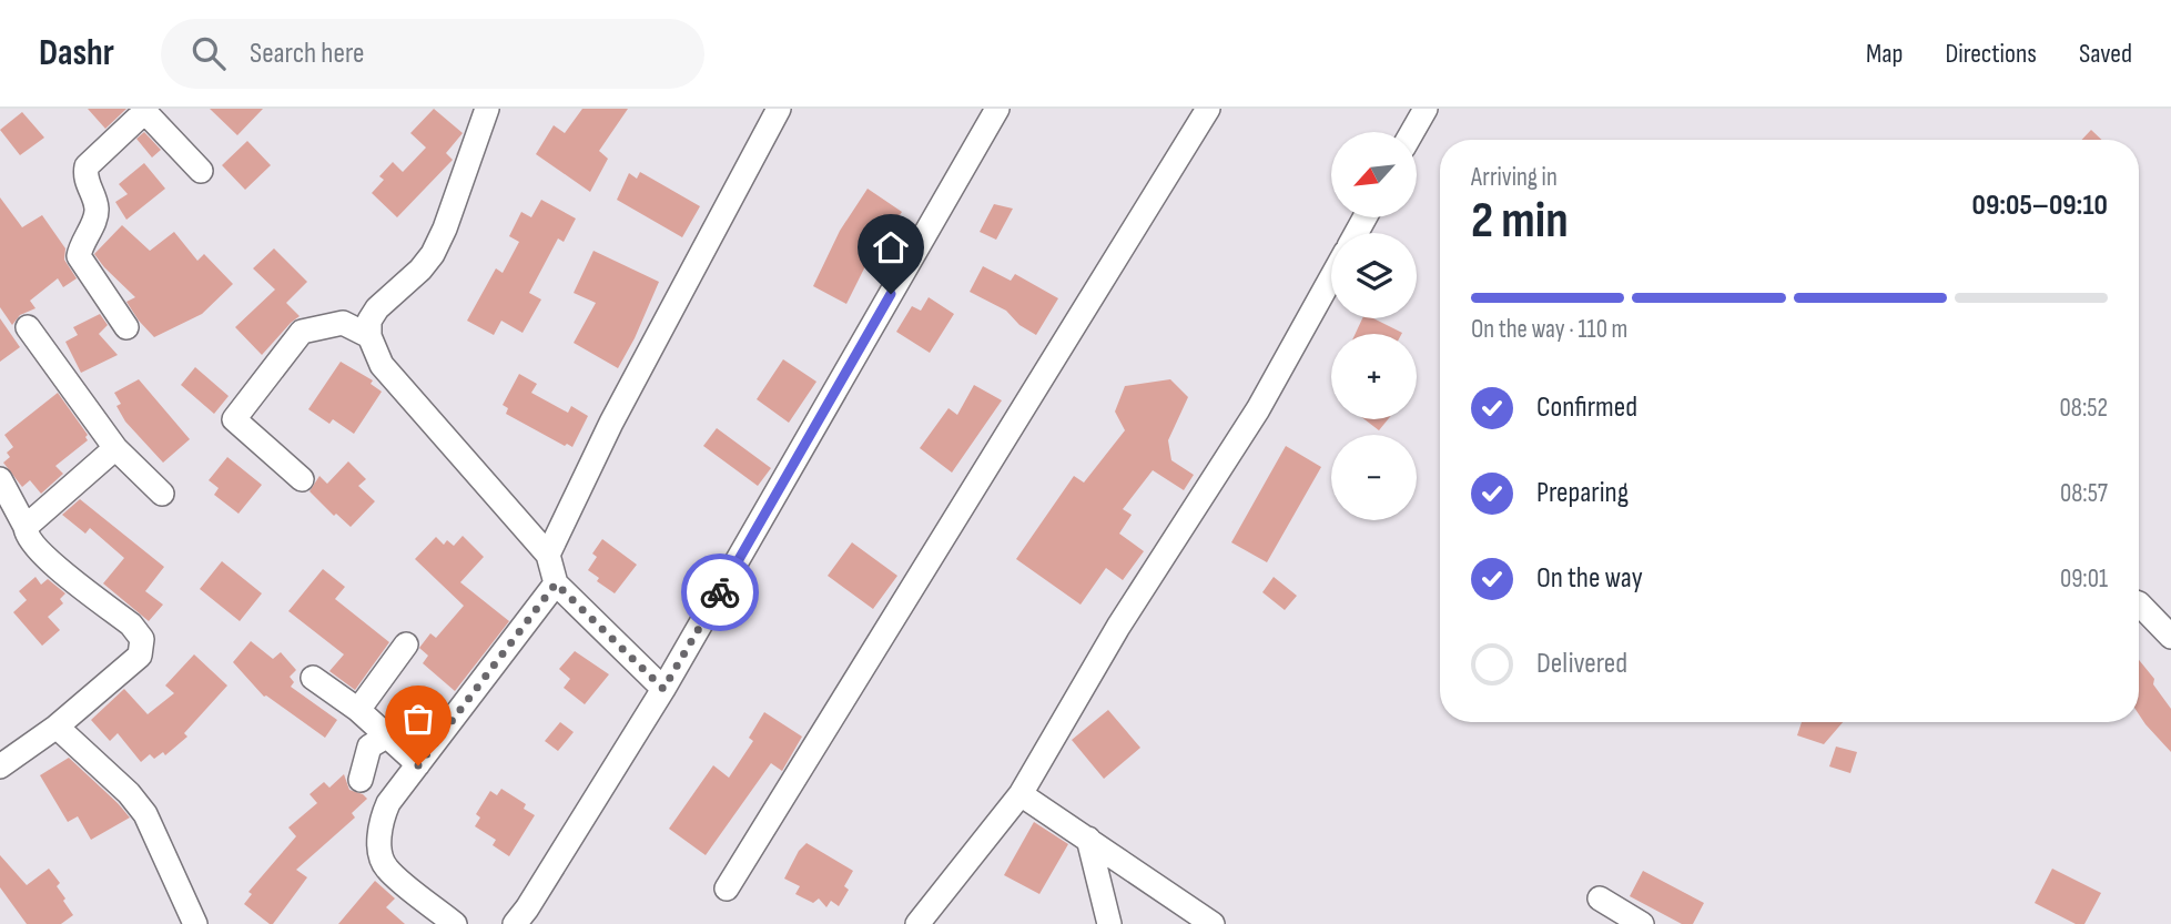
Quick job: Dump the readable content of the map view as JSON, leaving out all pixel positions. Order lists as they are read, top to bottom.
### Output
{
  "north": "bottom left",
  "page": {
    "header": "Dashr",
    "search": "Search here",
    "nav": ["Map", "Directions", "Saved"],
    "map_buttons": ["+", "−"],
    "heading": ["2 min", "Arriving in", "09:05–09:10"],
    "bar": "On the way · 110 m",
    "list": [
      ["Confirmed", "08:52"],
      ["Preparing", "08:57"],
      ["On the way", "09:01"],
      "Delivered"
    ]
  }
}
